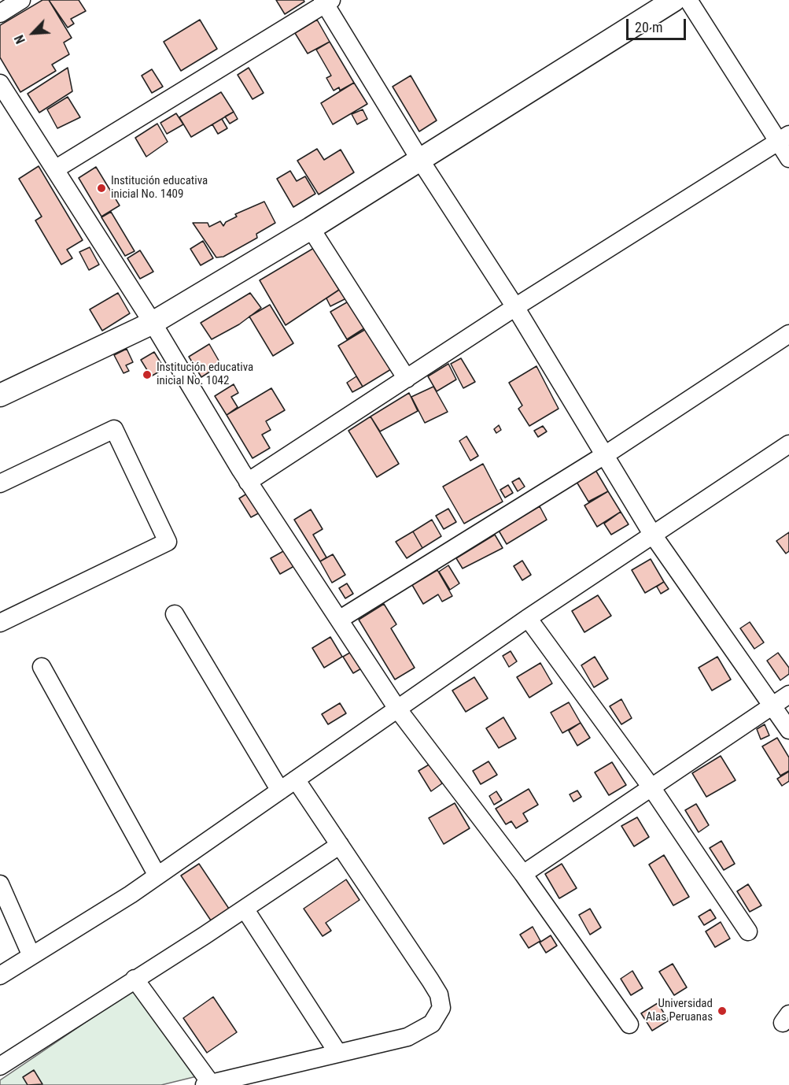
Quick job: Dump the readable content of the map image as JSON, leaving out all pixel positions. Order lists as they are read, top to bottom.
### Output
{
  "places": ["Institución educativa inicial No. 1409", "Institución educativa inicial No. 1042", "Universidad Alas Peruanas"],
  "scale_bar": "20 m",
  "north": "bottom left"
}
